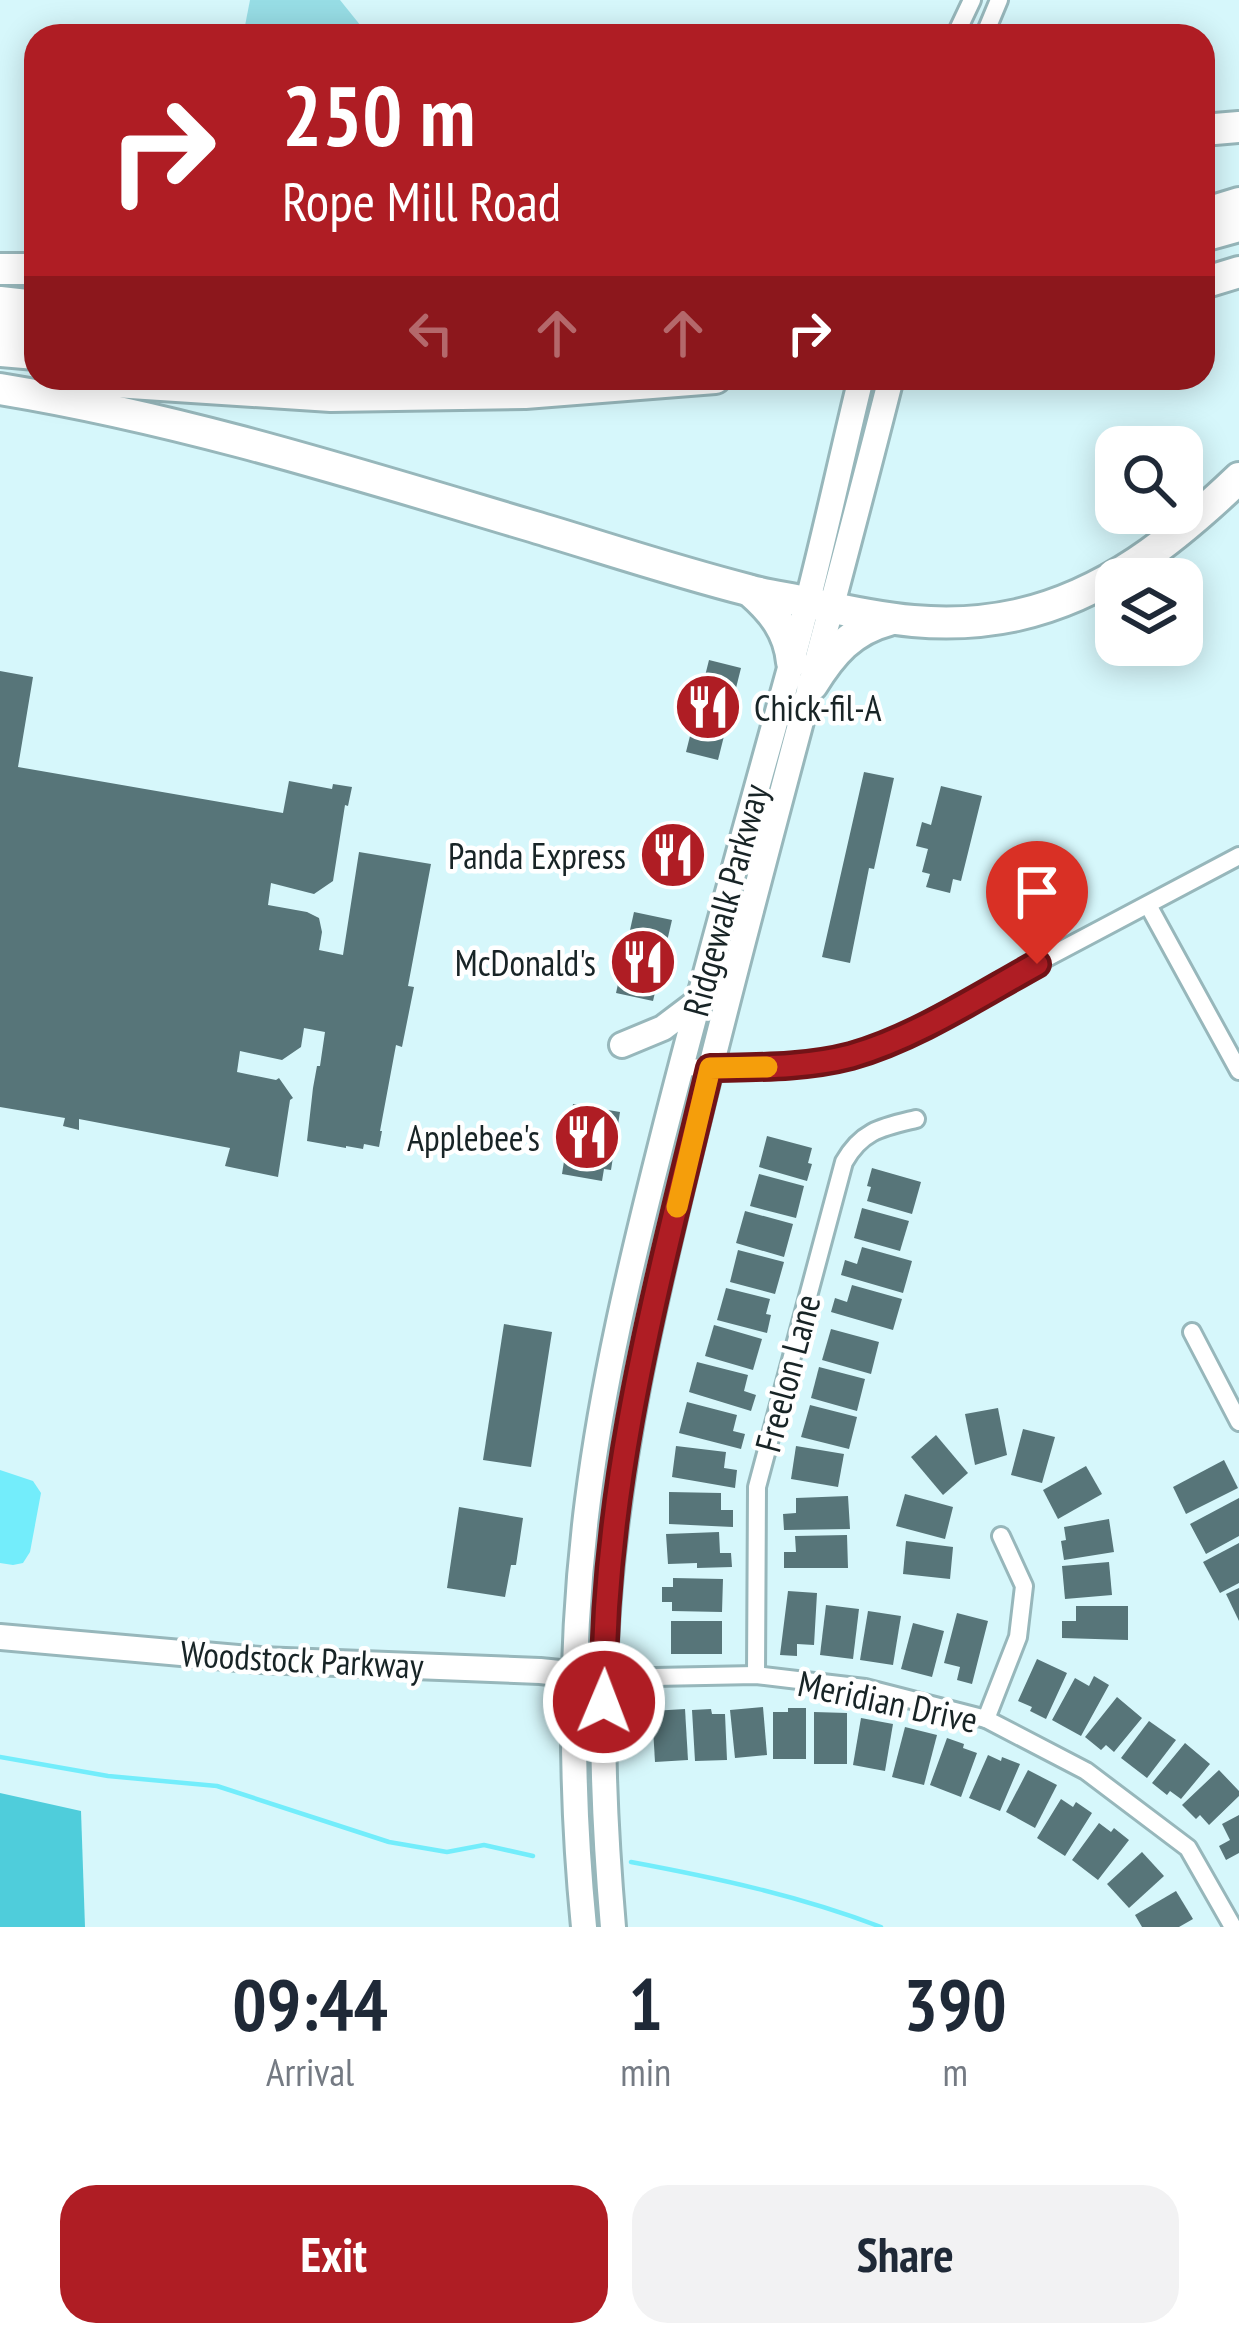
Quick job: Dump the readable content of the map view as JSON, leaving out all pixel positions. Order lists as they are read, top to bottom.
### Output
{
  "streets": {
    "main road": ["Ridgewalk Parkway", "Woodstock Parkway"],
    "street": ["Freelon Lane", "Meridian Drive"]
  },
  "crossings": [
    ["Ridgewalk Parkway", "Woodstock Parkway"],
    ["Ridgewalk Parkway", "Meridian Drive"],
    ["Freelon Lane", "Meridian Drive"],
    ["Woodstock Parkway", "Meridian Drive"]
  ],
  "places": {
    "restaurant": [
      "Chick-fil-A",
      "Panda Express",
      "McDonald's",
      "Applebee's"
    ]
  },
  "page": {
    "turn": ["250 m", "Rope Mill Road"],
    "eta": [
      "09:44",
      "Arrival",
      "1",
      "min",
      "390",
      "m"
    ],
    "buttons": ["Exit", "Share"]
  }
}
